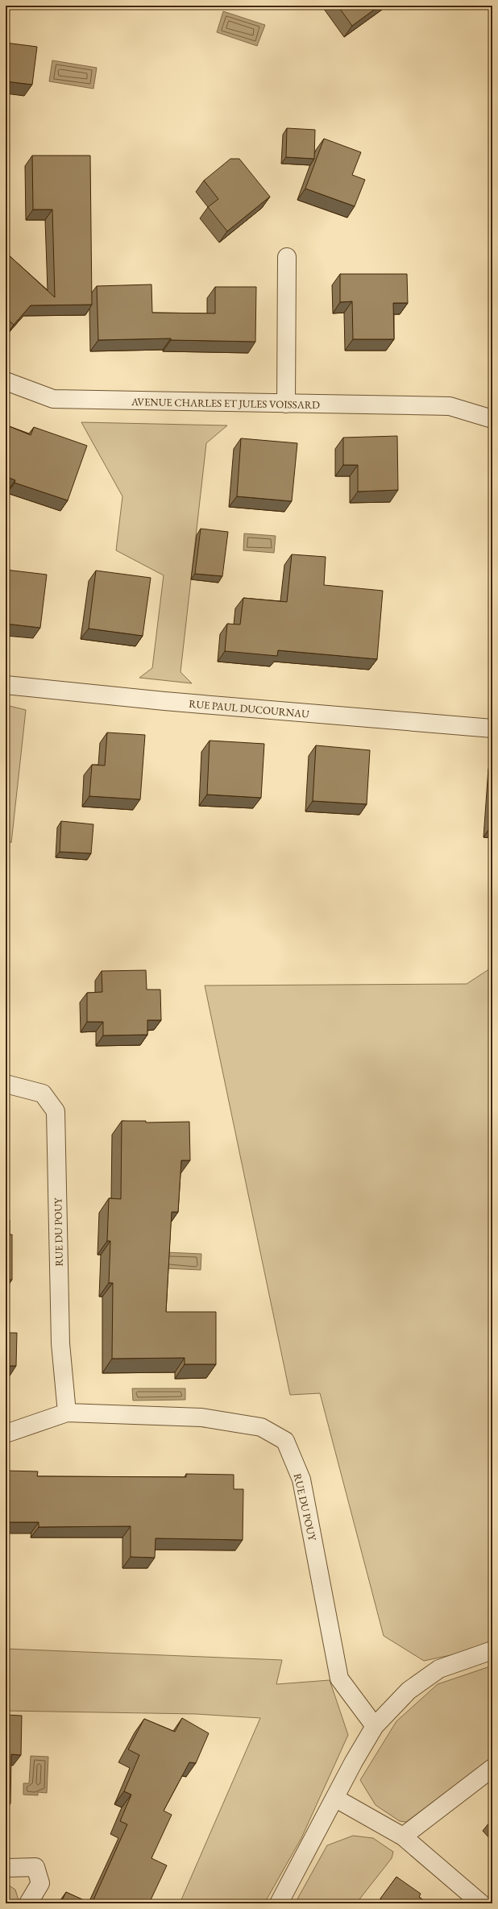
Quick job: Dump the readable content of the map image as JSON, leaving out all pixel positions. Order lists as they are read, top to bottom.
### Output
{
  "streets": {
    "street": ["AVENUE CHARLES ET JULES VOISSARD", "RUE PAUL DUCOURNAU", "RUE DU POUY"]
  }
}
